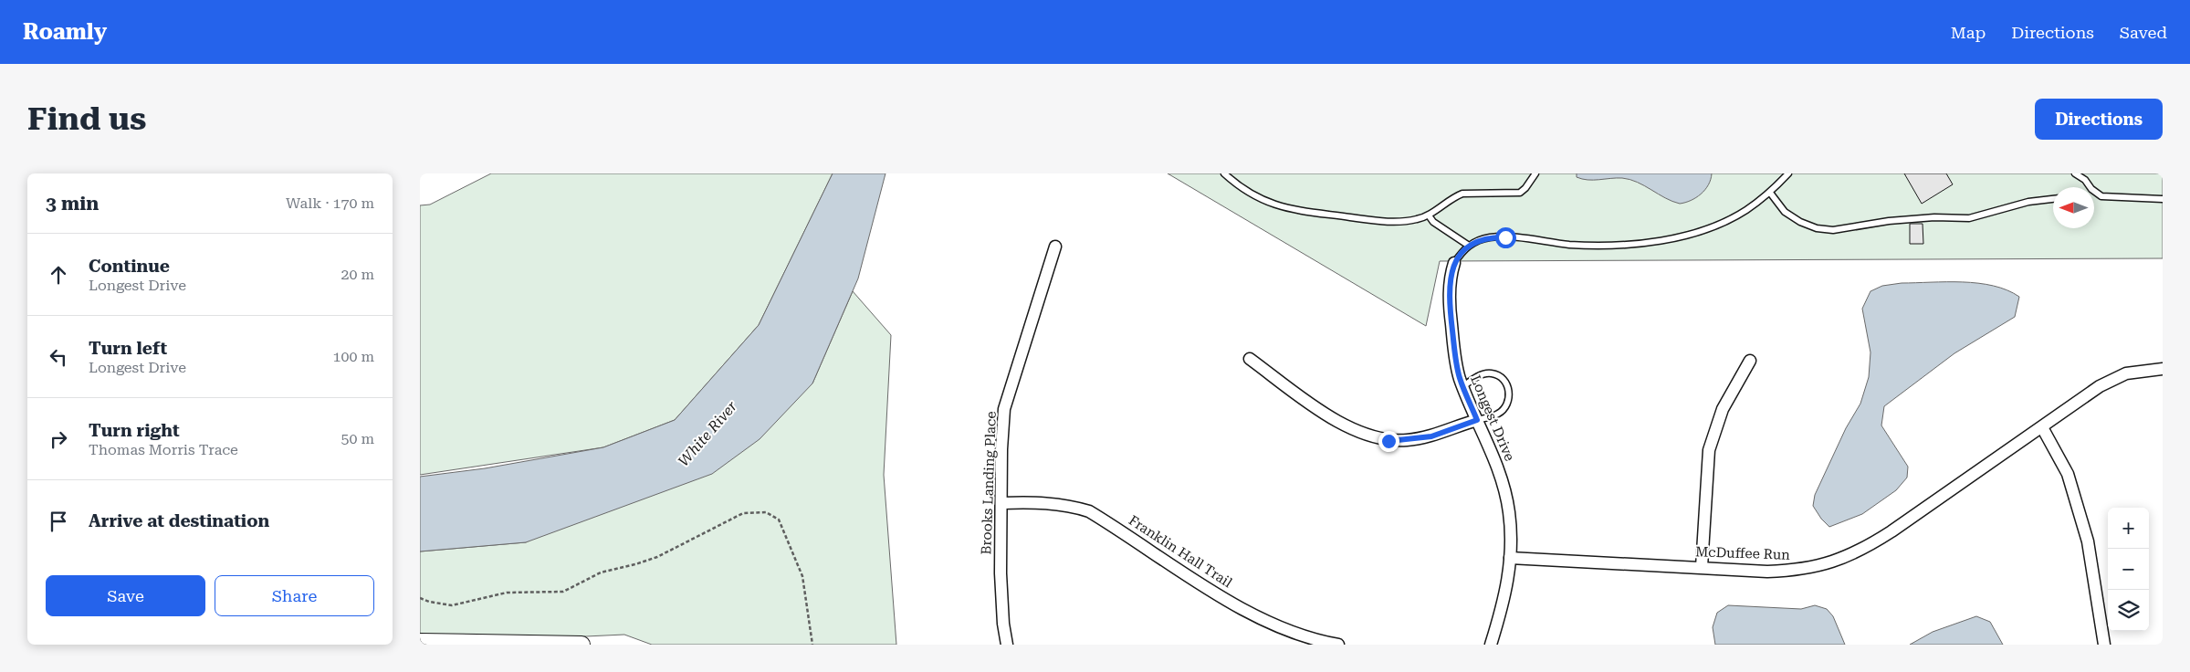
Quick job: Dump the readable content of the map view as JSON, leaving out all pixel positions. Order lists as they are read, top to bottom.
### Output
{
  "streets": {
    "street": [
      "Longest Drive",
      "Brooks Landing Place",
      "Franklin Hall Trail",
      "McDuffee Run"
    ]
  },
  "crossings": [
    ["Longest Drive", "McDuffee Run"],
    ["Brooks Landing Place", "Franklin Hall Trail"]
  ],
  "water": ["White River"],
  "north": "left",
  "page": {
    "header": "Roamly",
    "nav": ["Map", "Directions", "Saved"],
    "buttons": [
      "Directions",
      ["Save", "Share"]
    ],
    "title": "Find us",
    "heading": ["3 min", "Walk · 170 m"],
    "list": [
      ["Continue", "Longest Drive", "20 m"],
      ["Turn left", "Longest Drive", "100 m"],
      ["Turn right", "Thomas Morris Trace", "50 m"],
      "Arrive at destination"
    ],
    "map_buttons": ["+", "−"]
  }
}
